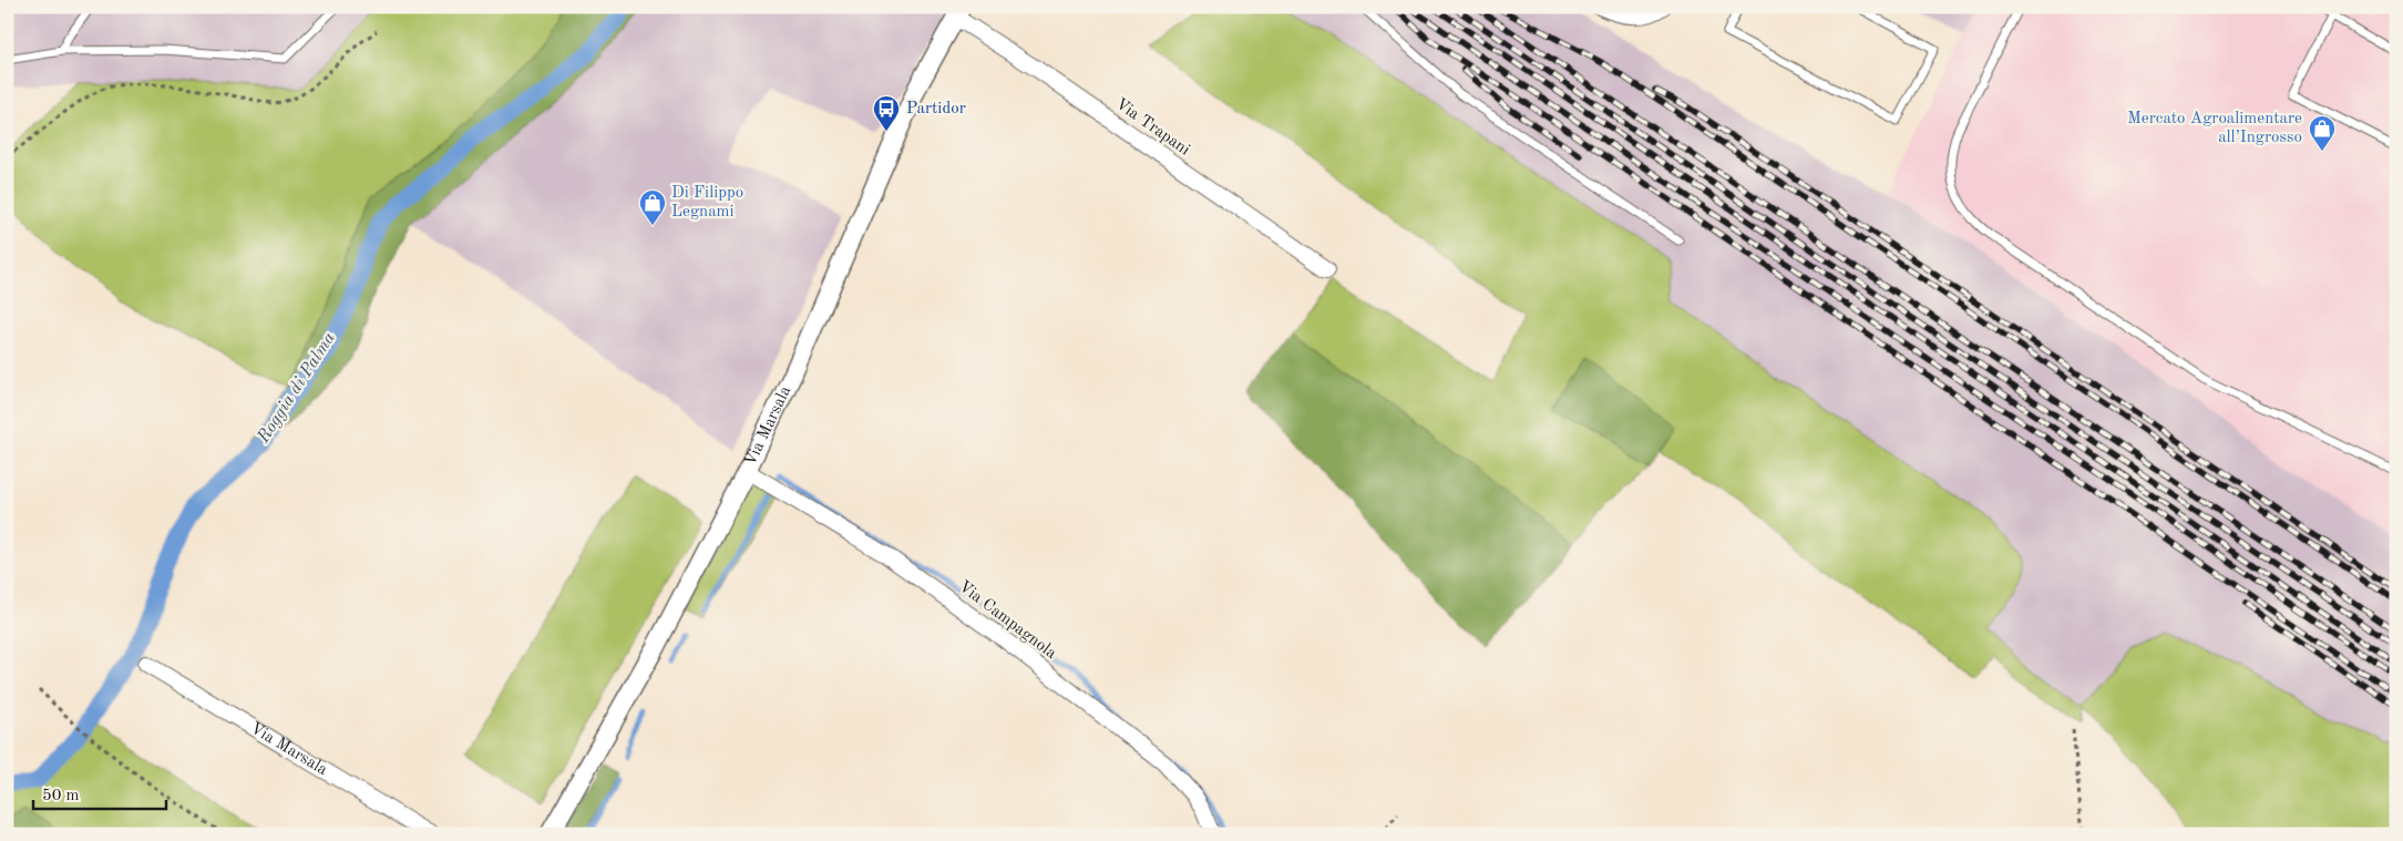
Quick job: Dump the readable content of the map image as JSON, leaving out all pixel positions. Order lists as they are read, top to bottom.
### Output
{
  "streets": {
    "street": ["Via Trapani", "Via Marsala", "Via Campagnola"]
  },
  "crossings": [
    ["Via Trapani", "Via Marsala"],
    ["Via Marsala", "Via Campagnola"]
  ],
  "water": ["Roggia di Palma"],
  "places": {
    "bus stop": ["Partidor"],
    "shop": ["Mercato Agroalimentare all’Ingrosso", "Di Filippo Legnami"]
  },
  "scale_bar": "50 m"
}
